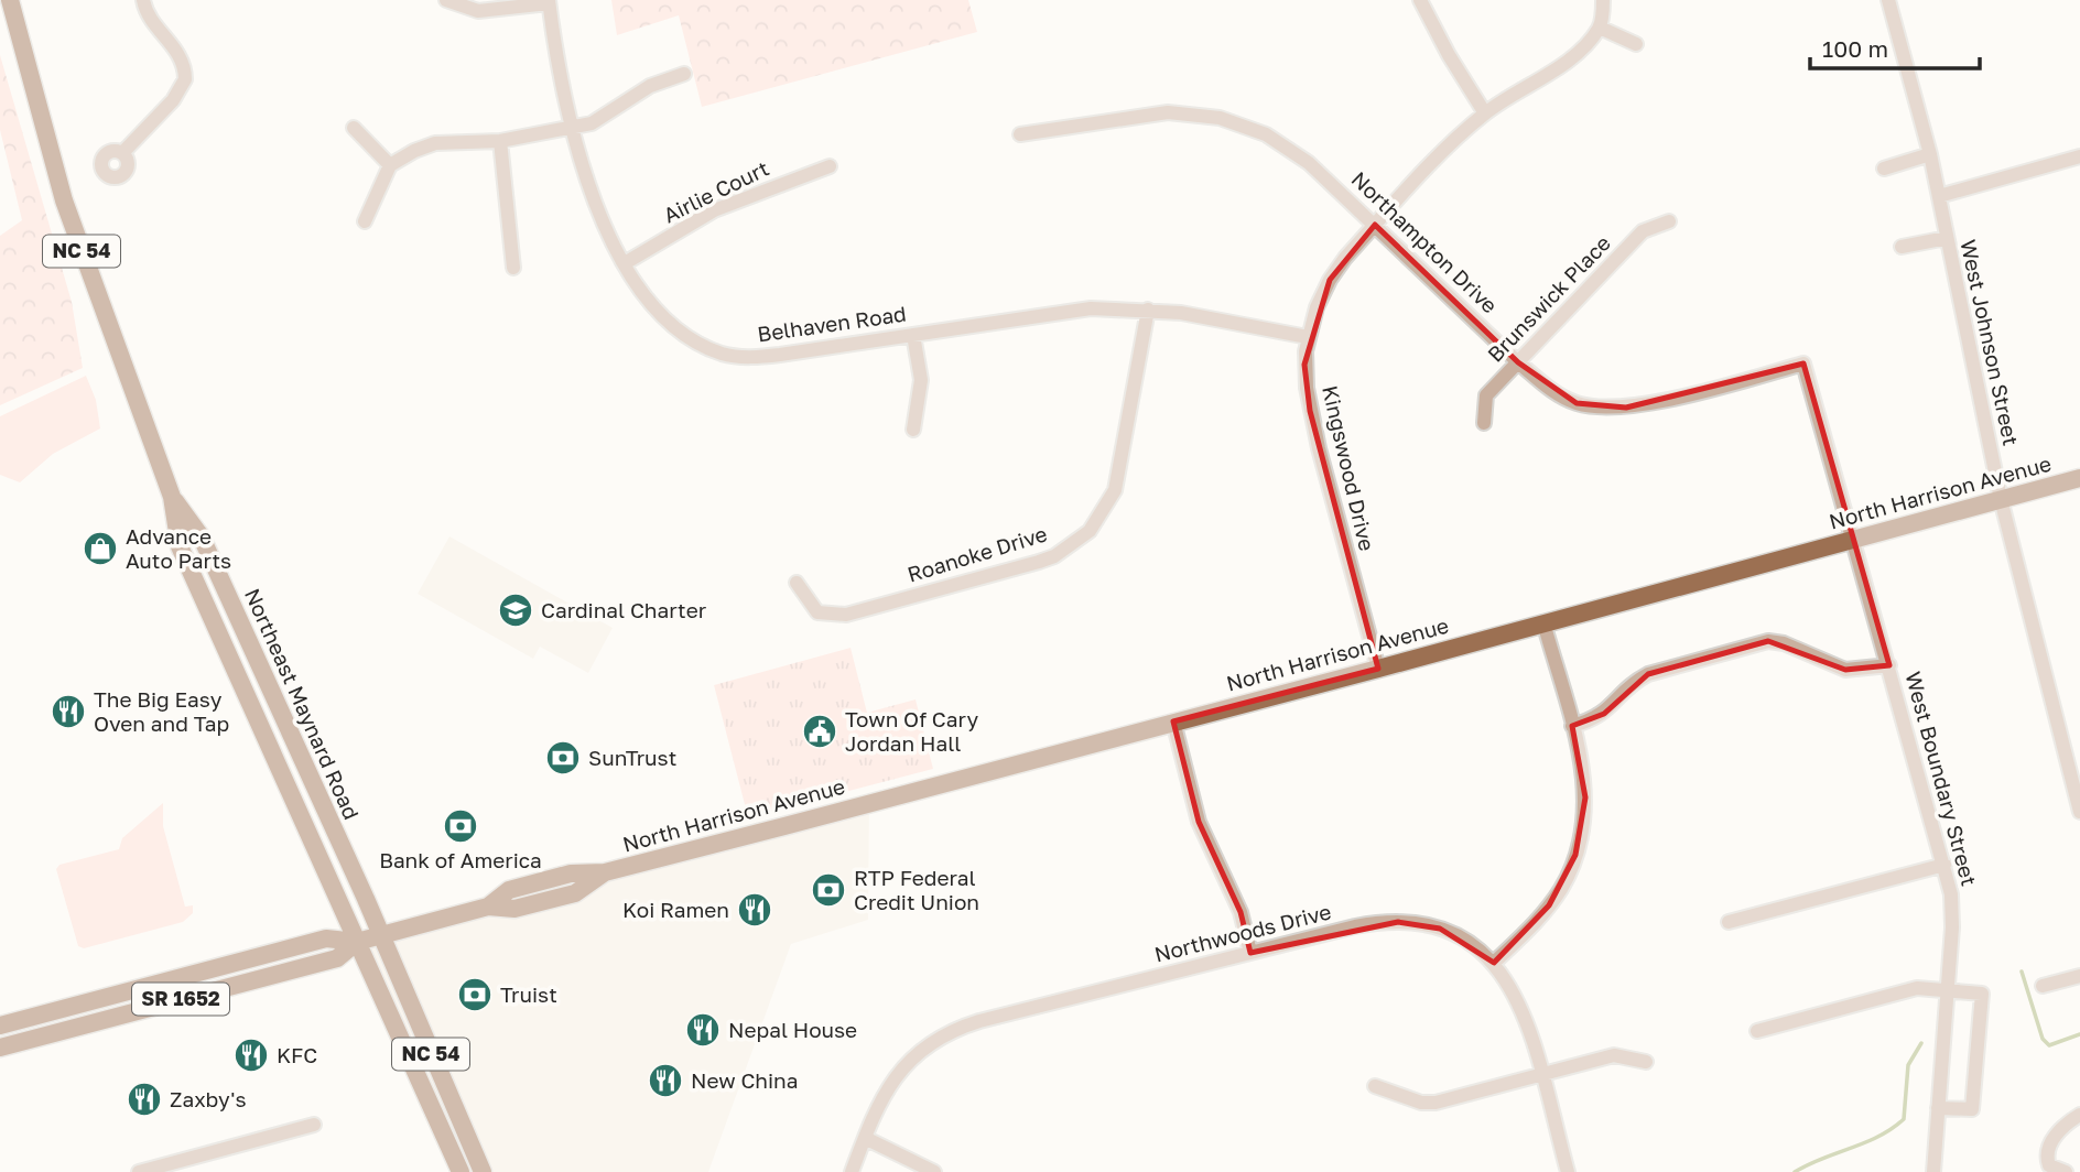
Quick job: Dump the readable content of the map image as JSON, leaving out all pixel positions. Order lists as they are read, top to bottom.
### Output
{
  "streets": {
    "main road": [
      "NC 54",
      "North Harrison Avenue",
      "Northeast Maynard Road",
      "SR 1652"
    ],
    "street": [
      "Airlie Court",
      "Northampton Drive",
      "Brunswick Place",
      "Belhaven Road",
      "West Johnson Street",
      "Kingswood Drive",
      "Roanoke Drive",
      "West Boundary Street",
      "Northwoods Drive"
    ]
  },
  "crossings": [
    ["Airlie Court", "Belhaven Road"],
    ["Northampton Drive", "Brunswick Place"],
    ["Northampton Drive", "Kingswood Drive"],
    ["Northampton Drive", "West Boundary Street"],
    ["NC 54", "North Harrison Avenue"],
    ["NC 54", "Northeast Maynard Road"],
    ["Belhaven Road", "Kingswood Drive"],
    ["Belhaven Road", "Roanoke Drive"],
    ["West Johnson Street", "North Harrison Avenue"],
    ["Kingswood Drive", "North Harrison Avenue"],
    ["North Harrison Avenue", "Northeast Maynard Road"],
    ["North Harrison Avenue", "West Boundary Street"]
  ],
  "places": {
    "shop": ["Advance Auto Parts"],
    "school or university": ["Cardinal Charter"],
    "restaurant": [
      "The Big Easy Oven and Tap",
      "Koi Ramen",
      "Nepal House",
      "KFC",
      "New China",
      "Zaxby's"
    ],
    "public building": ["Town Of Cary Jordan Hall"],
    "bank": [
      "SunTrust",
      "Bank of America",
      "RTP Federal Credit Union",
      "Truist"
    ]
  },
  "scale_bar": "100 m"
}
